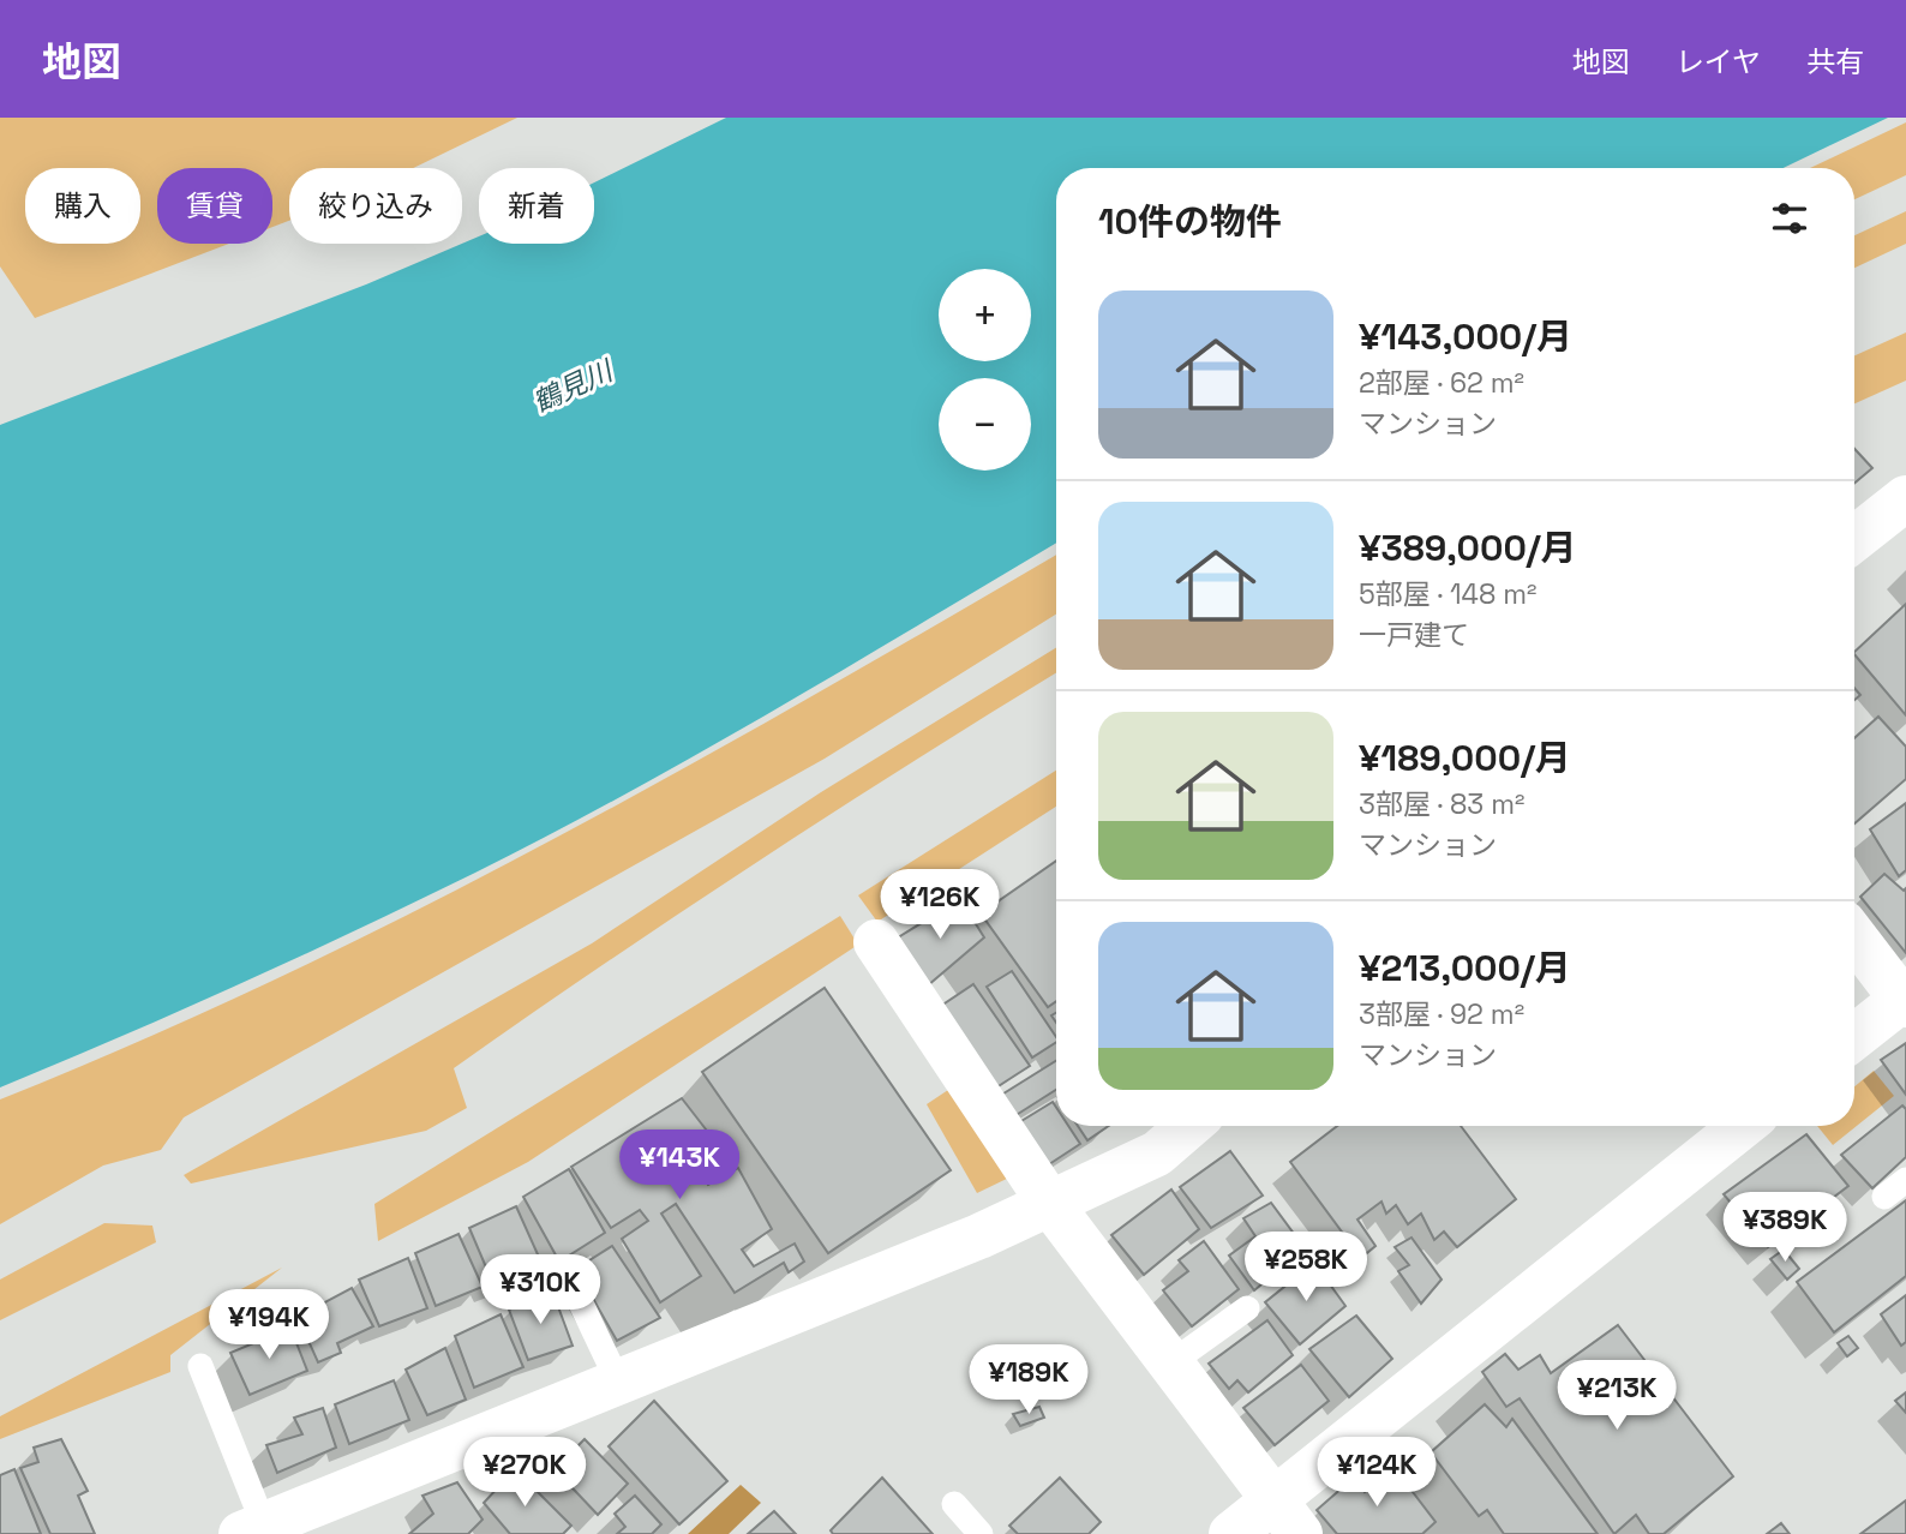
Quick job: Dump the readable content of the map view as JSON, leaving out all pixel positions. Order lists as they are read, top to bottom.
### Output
{
  "water": ["鶴見川"],
  "page": {
    "header": "地図",
    "nav": ["地図", "レイヤ", "共有"],
    "chip": [
      "購入",
      "賃貸",
      "絞り込み",
      "新着"
    ],
    "heading": "10件の物件",
    "map_buttons": ["+", "−"],
    "list": [
      {
        "name": "¥143,000/月",
        "note": "2部屋 · 62 m² · マンション"
      },
      {
        "name": "¥389,000/月",
        "note": "5部屋 · 148 m² · 一戸建て"
      },
      {
        "name": "¥189,000/月",
        "note": "3部屋 · 83 m² · マンション"
      },
      {
        "name": "¥213,000/月",
        "note": "3部屋 · 92 m² · マンション"
      }
    ],
    "price": [
      "¥126K",
      "¥143K",
      "¥389K",
      "¥258K",
      "¥310K",
      "¥194K",
      "¥189K",
      "¥213K",
      "¥270K",
      "¥124K"
    ]
  }
}
